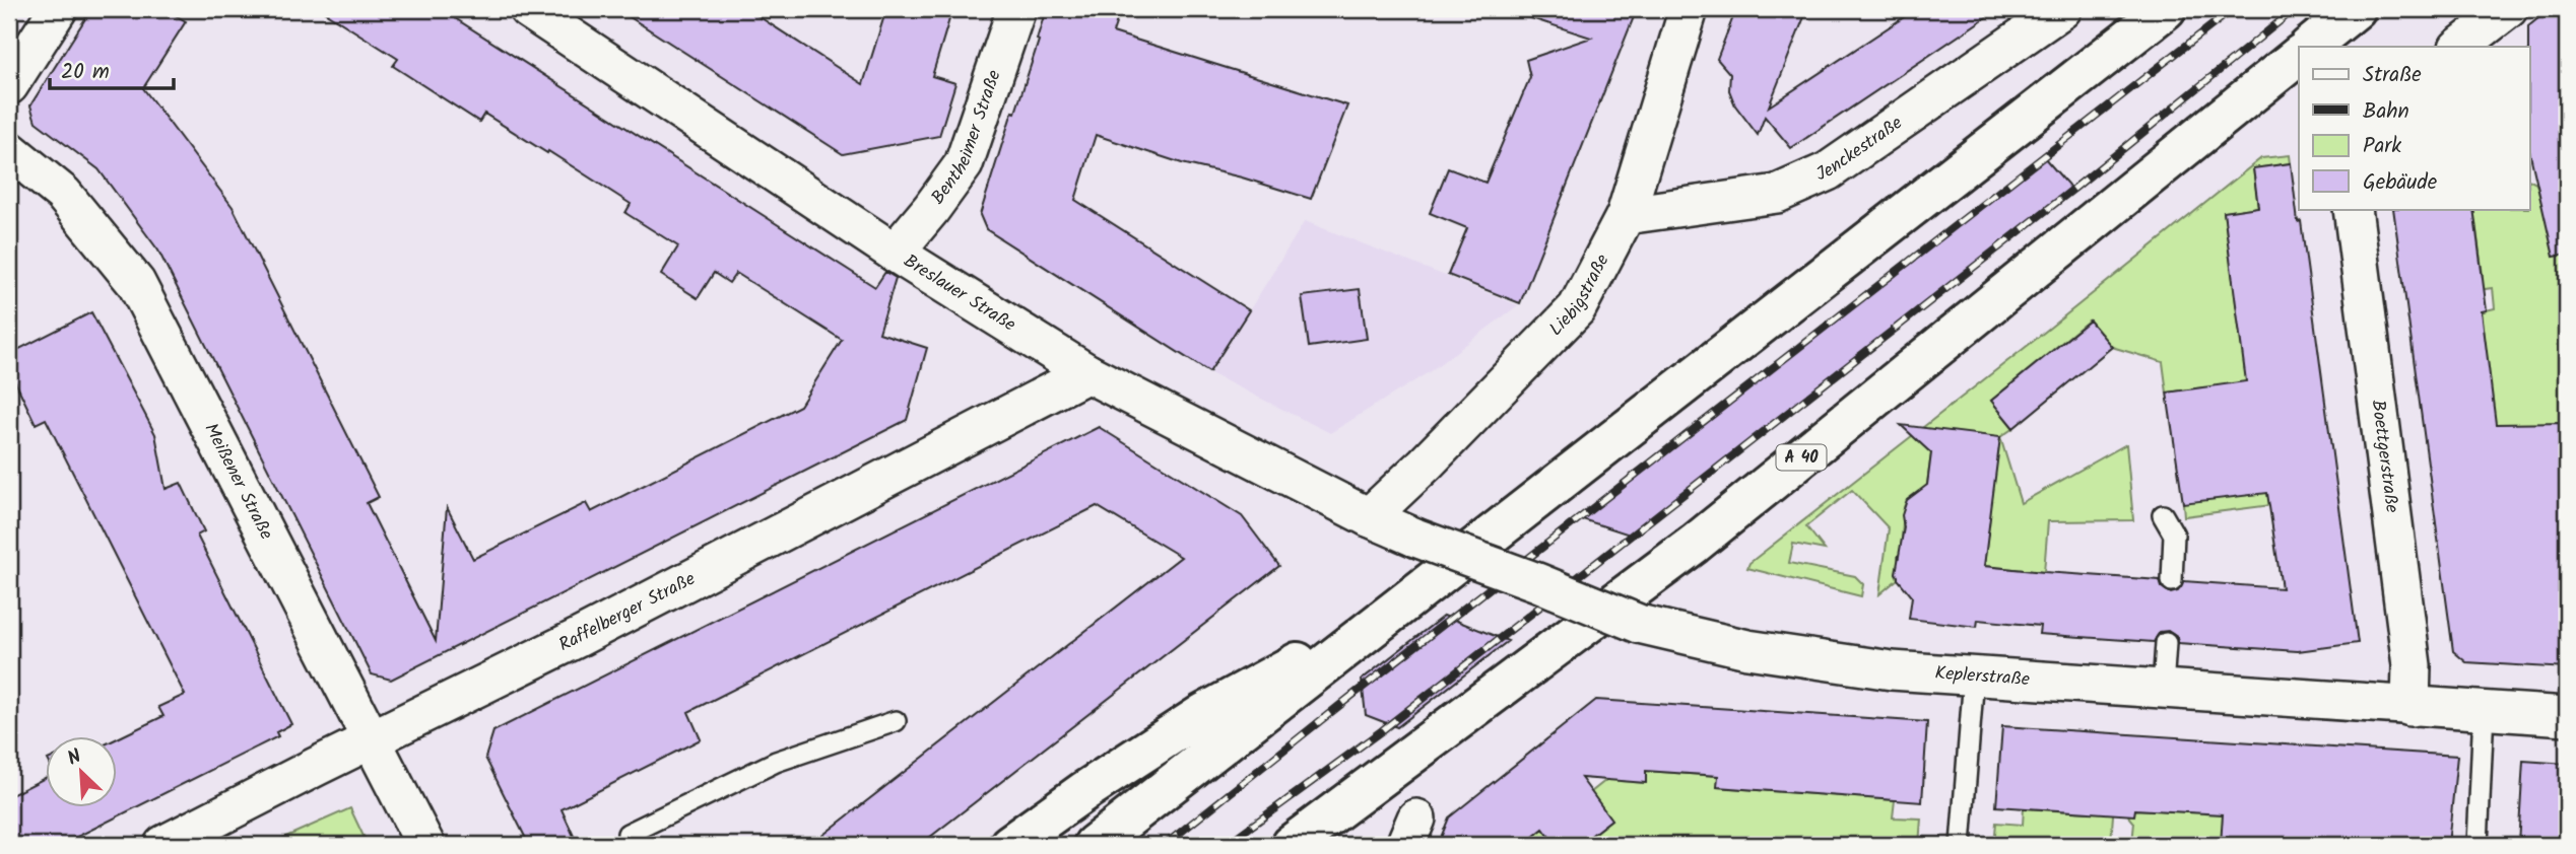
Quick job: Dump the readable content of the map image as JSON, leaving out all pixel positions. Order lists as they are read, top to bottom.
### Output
{
  "streets": {
    "highway": ["A 40"],
    "street": [
      "Bentheimer Straße",
      "Jenckestraße",
      "Breslauer Straße",
      "Liebigstraße",
      "Boettgerstraße",
      "Meißener Straße",
      "Raffelberger Straße",
      "Keplerstraße"
    ]
  },
  "crossings": [
    ["Bentheimer Straße", "Breslauer Straße"],
    ["Jenckestraße", "Liebigstraße"],
    ["Breslauer Straße", "Liebigstraße"],
    ["Breslauer Straße", "Raffelberger Straße"],
    ["Breslauer Straße", "Keplerstraße"],
    ["Boettgerstraße", "Keplerstraße"],
    ["Meißener Straße", "Raffelberger Straße"]
  ],
  "legend": [
    "Straße",
    "Bahn",
    "Park",
    "Gebäude"
  ],
  "scale_bar": "20 m",
  "north": "top left"
}
